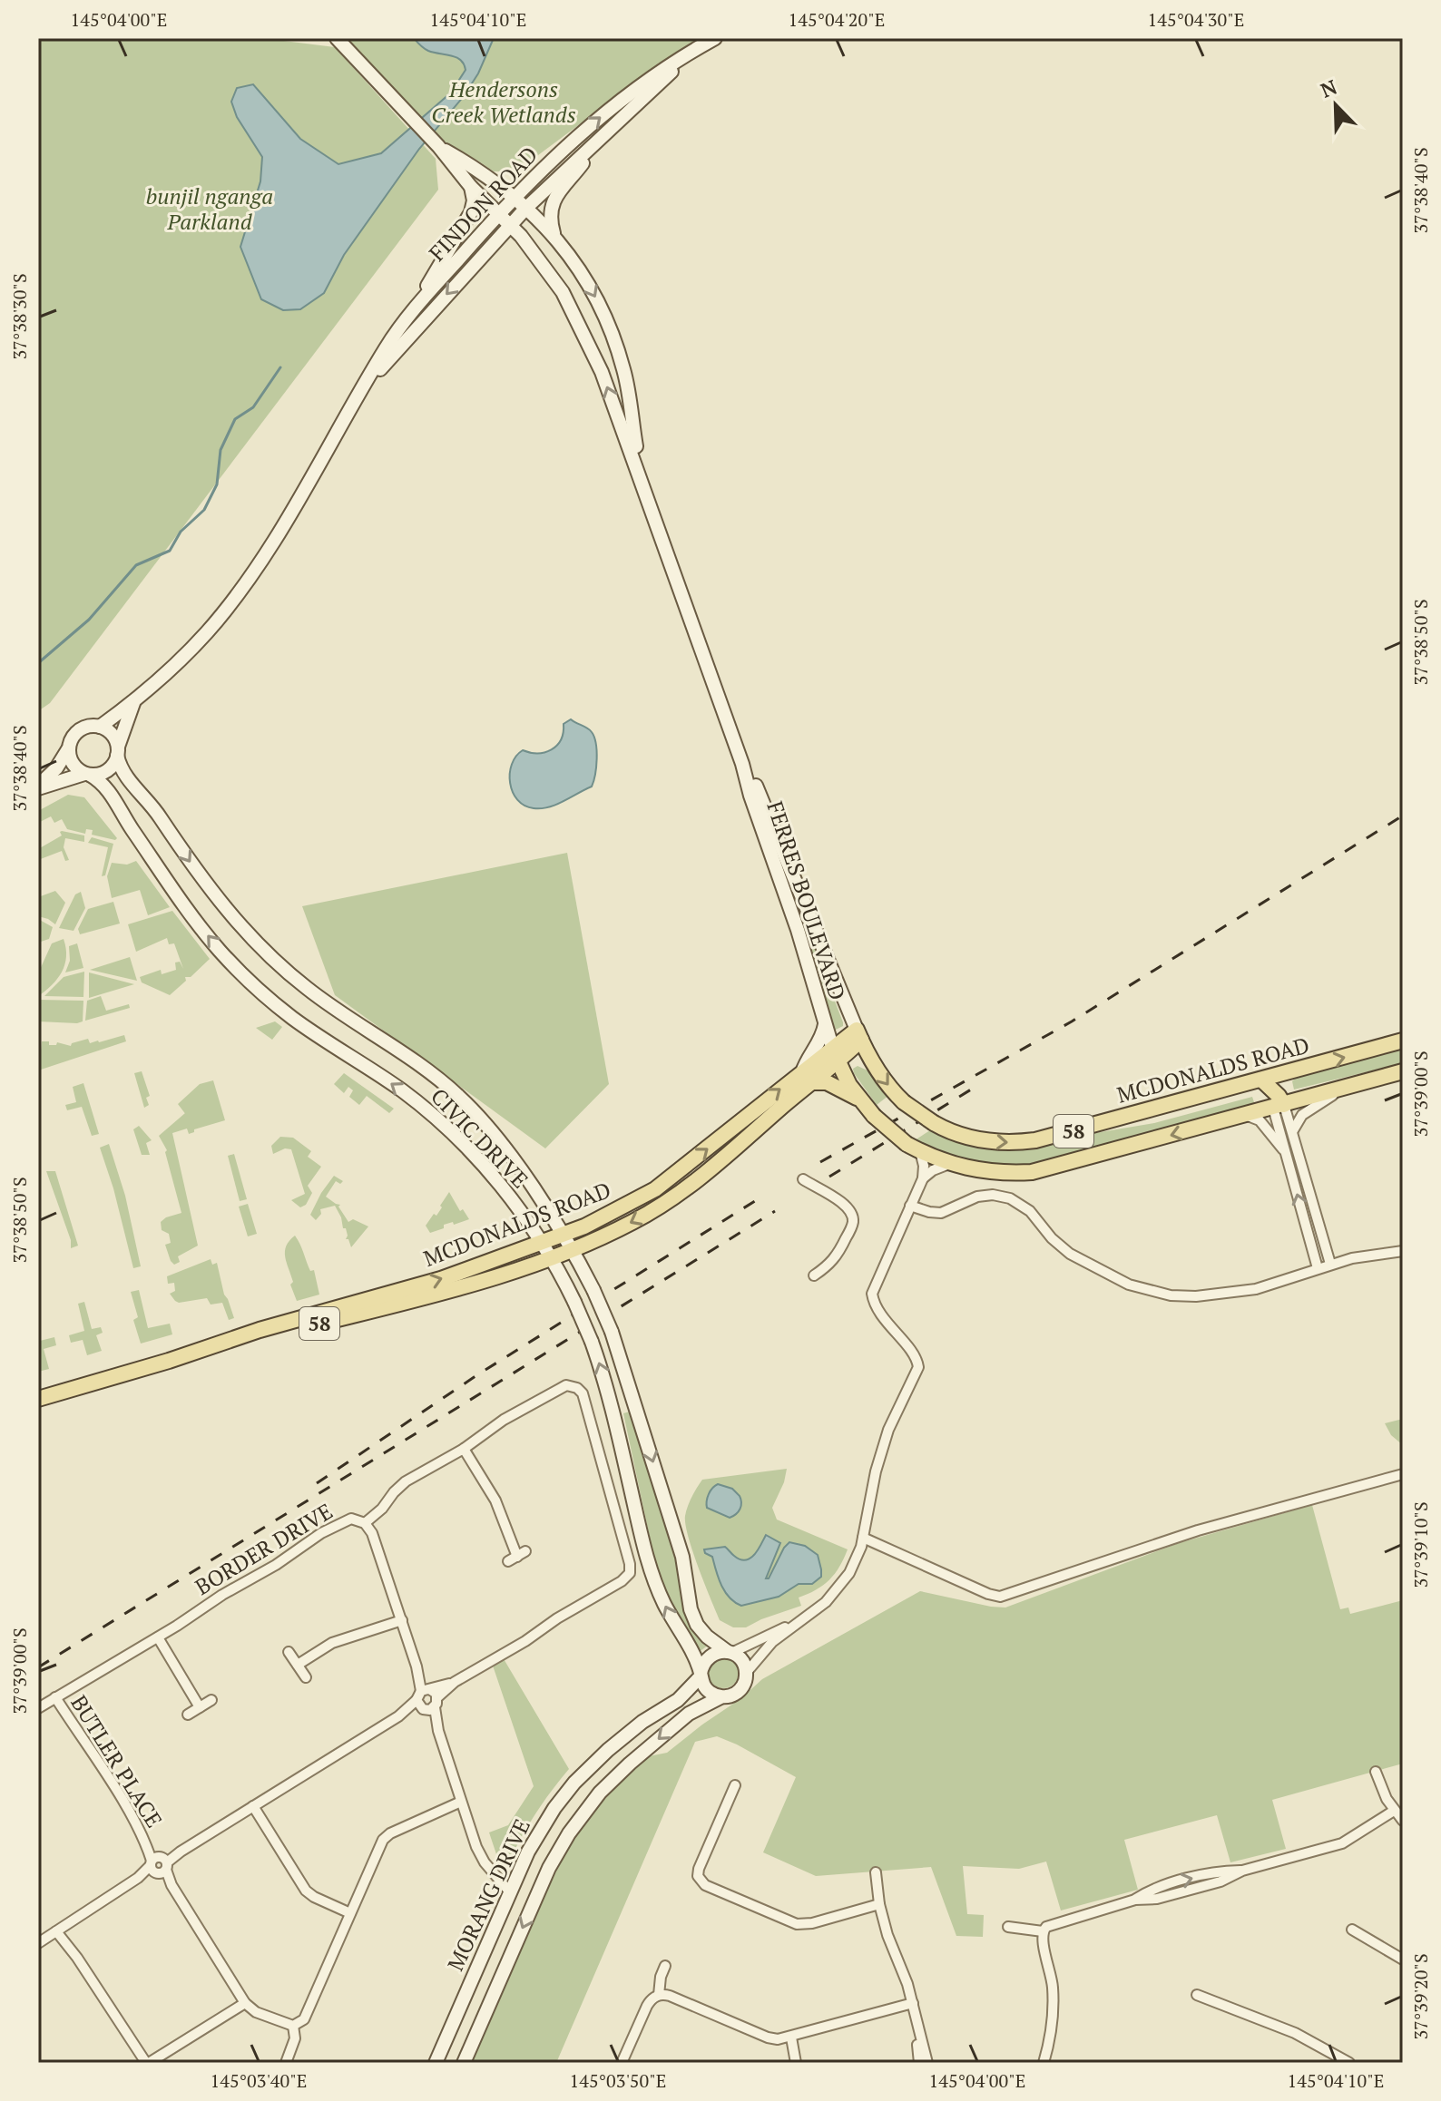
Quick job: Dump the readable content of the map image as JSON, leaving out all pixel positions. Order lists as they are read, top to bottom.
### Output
{
  "streets": {
    "main road": ["MCDONALDS ROAD", "58"],
    "street": [
      "FINDON ROAD",
      "FERRES BOULEVARD",
      "CIVIC DRIVE",
      "BORDER DRIVE",
      "BUTLER PLACE",
      "MORANG DRIVE"
    ]
  },
  "crossings": [
    ["FINDON ROAD", "FERRES BOULEVARD"],
    ["FINDON ROAD", "CIVIC DRIVE"],
    ["FERRES BOULEVARD", "MCDONALDS ROAD"],
    ["FERRES BOULEVARD", "58"],
    ["MCDONALDS ROAD", "58"],
    ["MCDONALDS ROAD", "CIVIC DRIVE"],
    ["CIVIC DRIVE", "MORANG DRIVE"],
    ["BORDER DRIVE", "BUTLER PLACE"]
  ],
  "parks": ["Hendersons Creek Wetlands", "bunjil nganga Parkland"],
  "north": "top left",
  "coordinates": [
    "145°04'00\"E",
    "145°04'10\"E",
    "145°04'20\"E",
    "145°04'30\"E",
    "37°38'40\"S",
    "37°38'30\"S",
    "37°38'50\"S",
    "37°39'00\"S",
    "37°39'10\"S",
    "37°39'20\"S",
    "145°03'40\"E",
    "145°03'50\"E"
  ]
}
